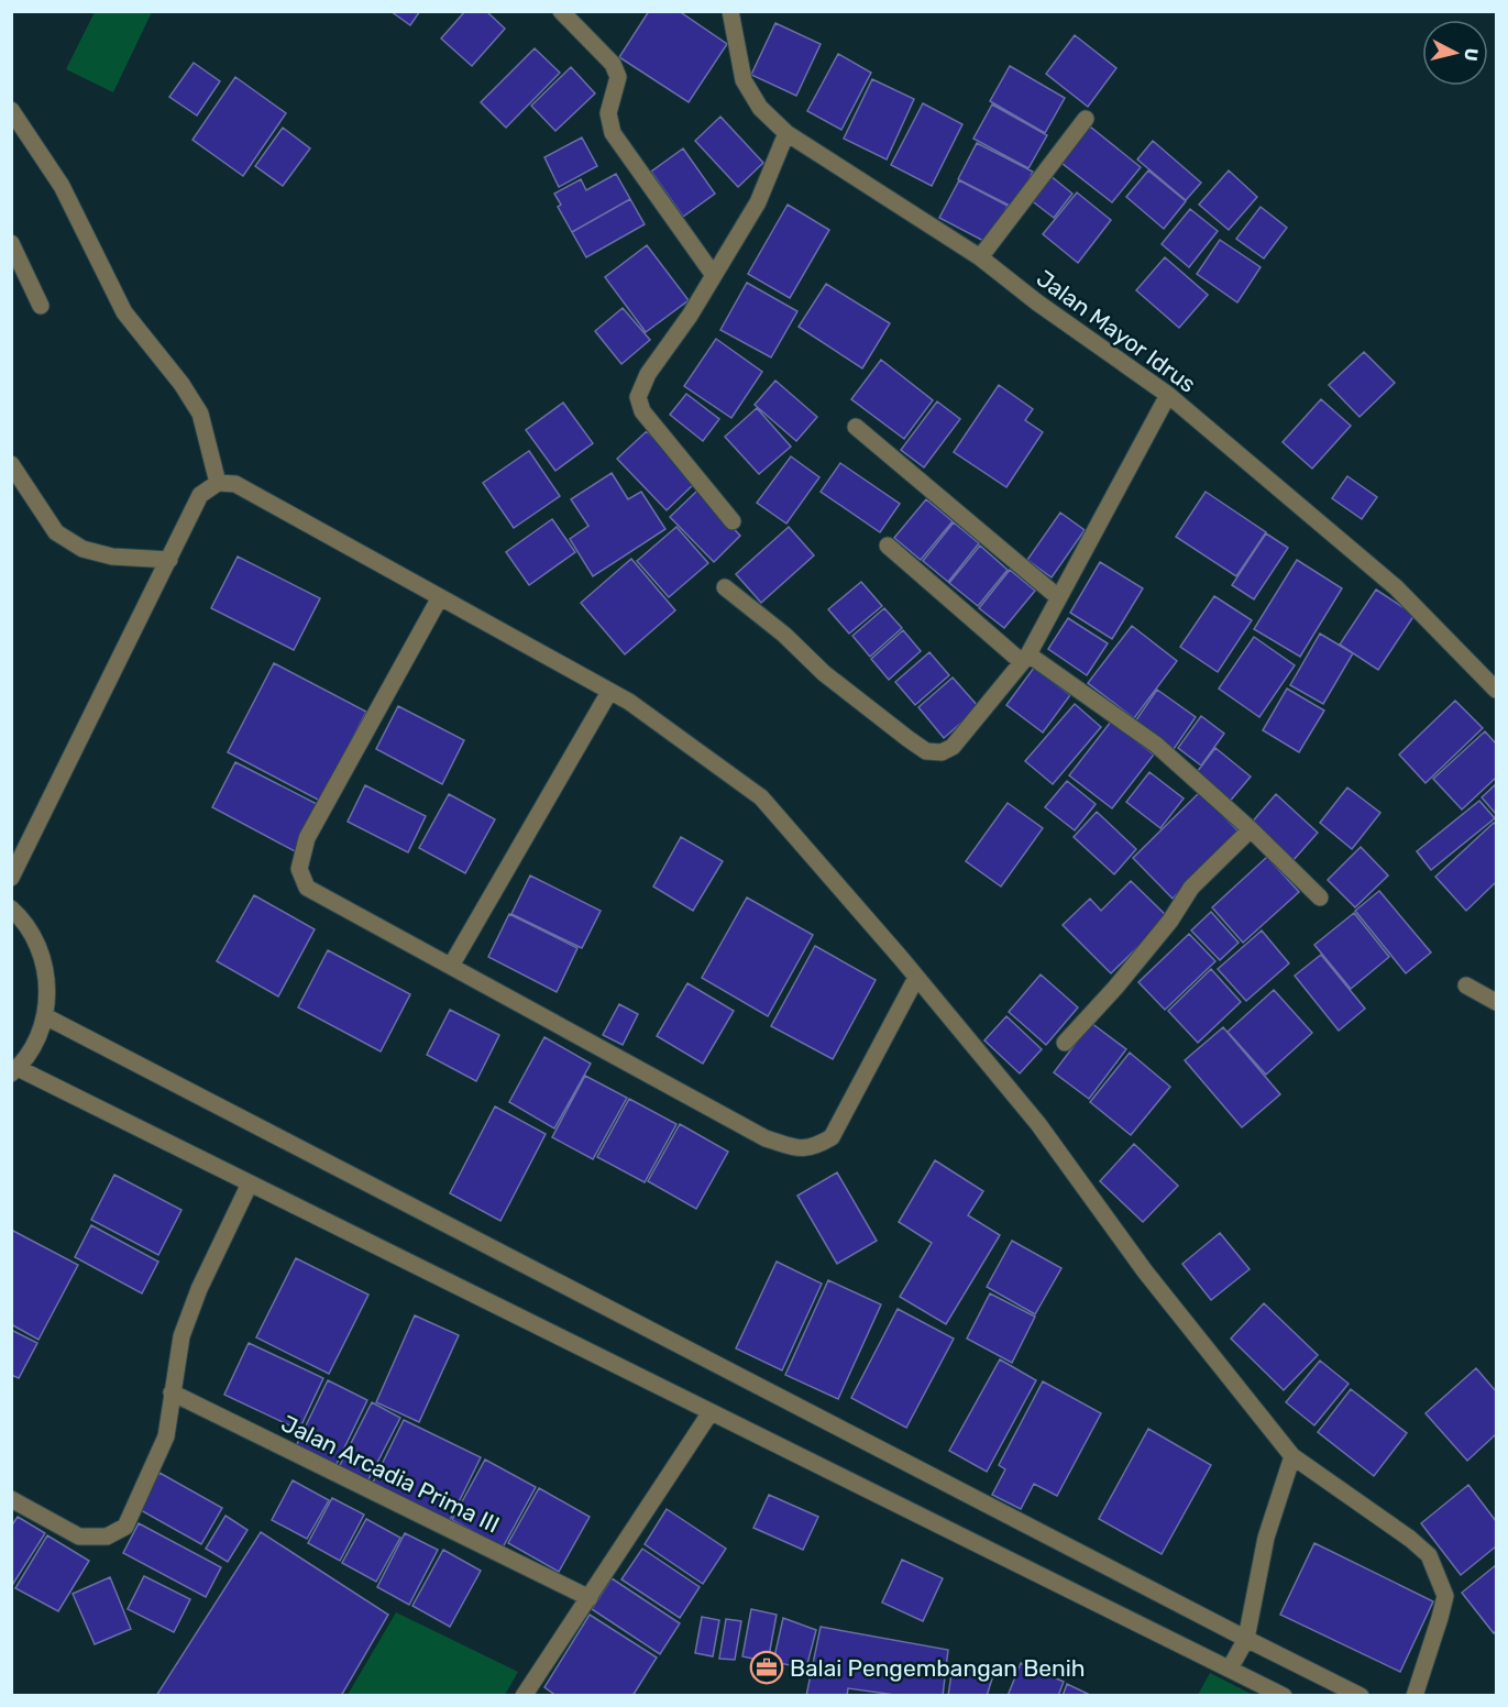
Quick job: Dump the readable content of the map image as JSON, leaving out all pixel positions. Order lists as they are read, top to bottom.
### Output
{
  "streets": {
    "street": ["Jalan Mayor Idrus", "Jalan Arcadia Prima III"]
  },
  "places": {
    "office": ["Balai Pengembangan Benih"]
  },
  "north": "right"
}
